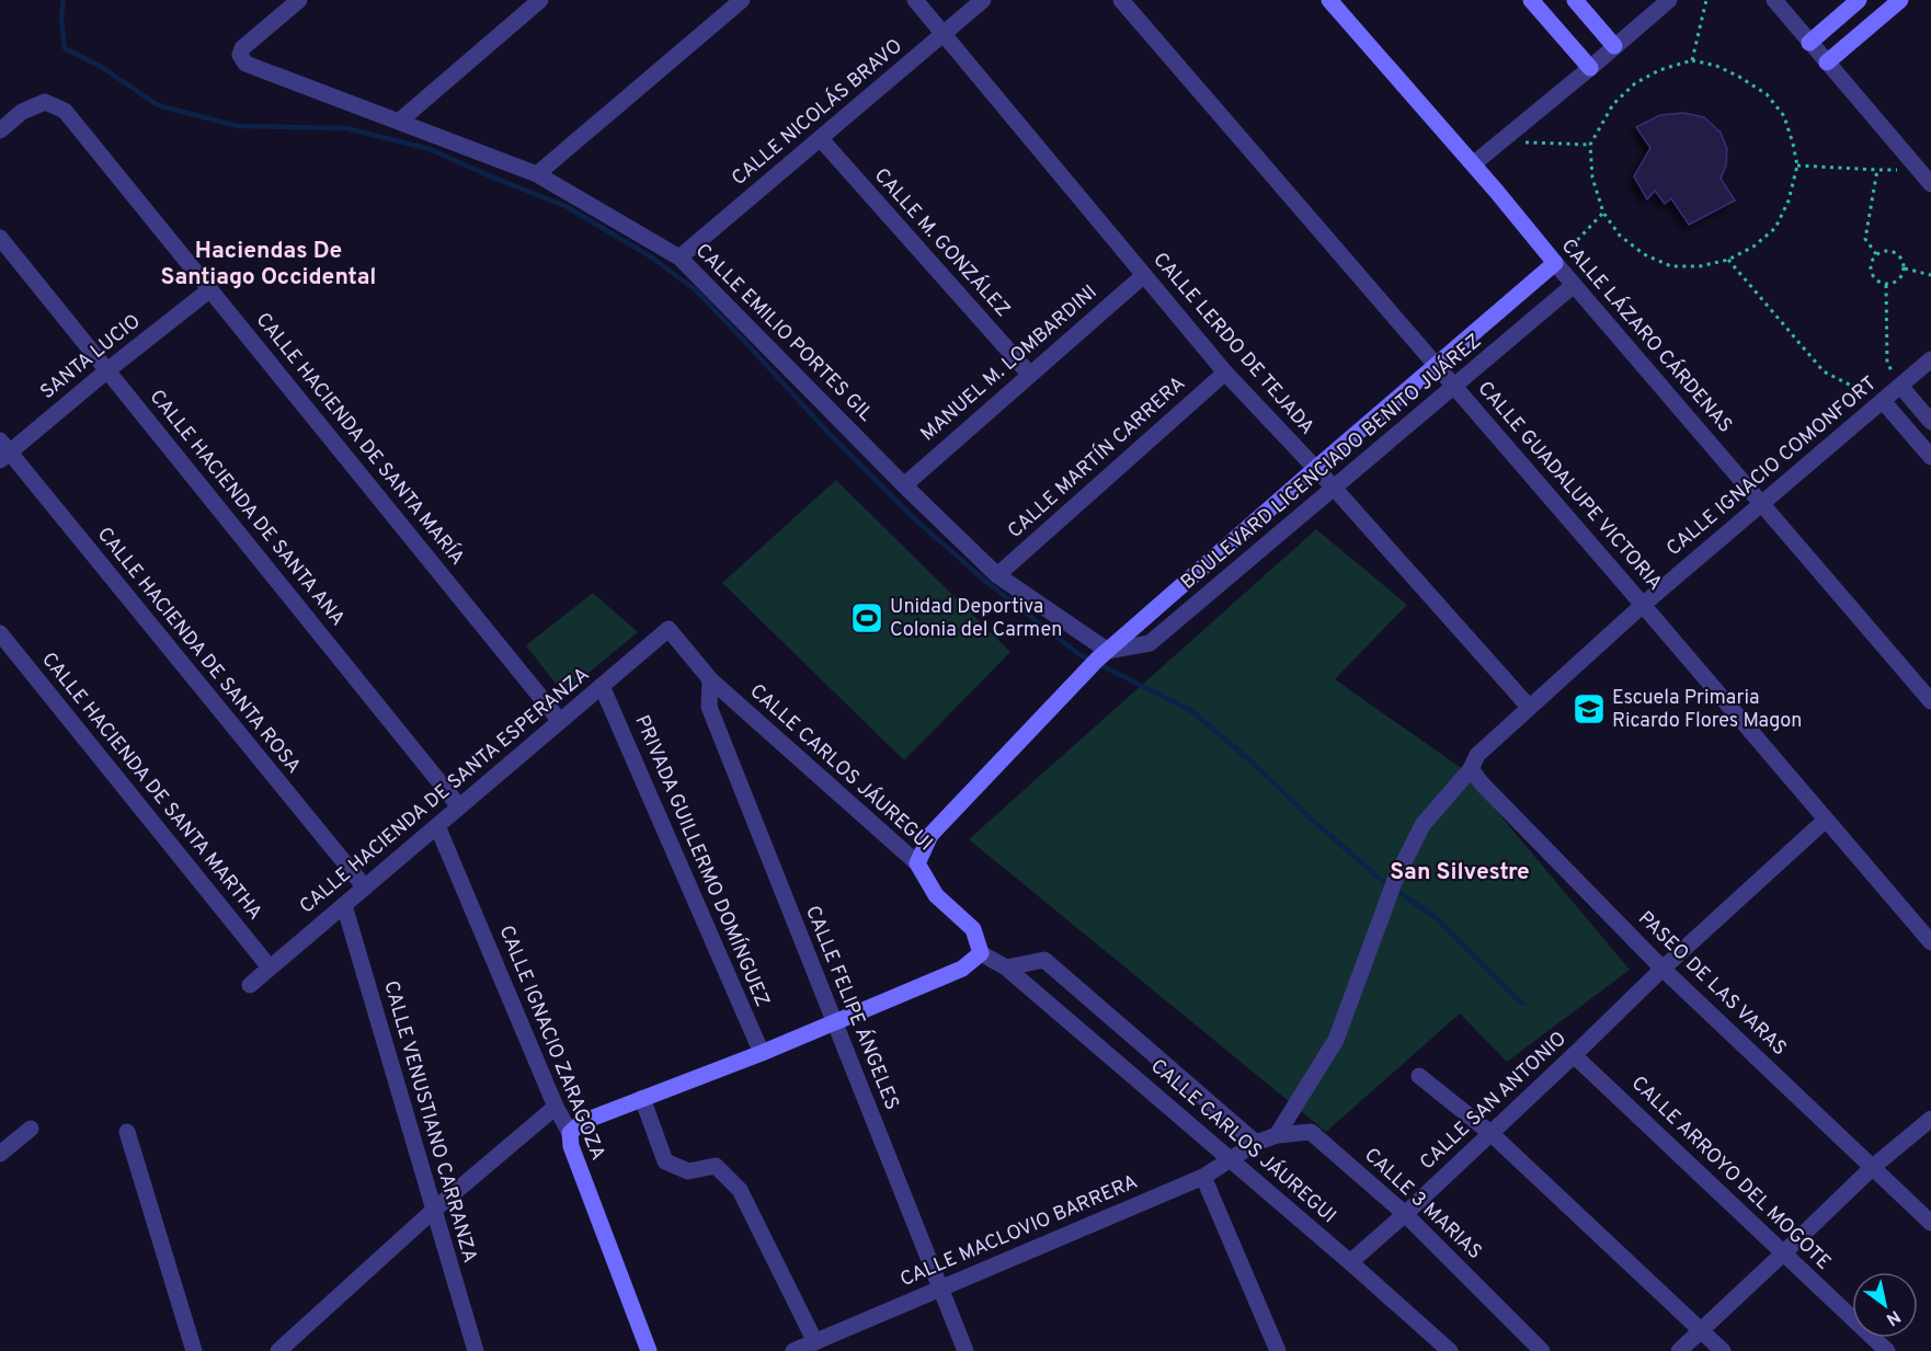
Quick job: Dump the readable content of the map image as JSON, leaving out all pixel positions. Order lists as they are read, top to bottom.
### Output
{
  "streets": {
    "street": [
      "CALLE NICOLÁS BRAVO",
      "CALLE M. GONZÁLEZ",
      "CALLE EMILIO PORTES GIL",
      "CALLE LÁZARO CÁRDENAS",
      "CALLE LERDO DE TEJADA",
      "SANTA LUCIO",
      "MANUEL M. LOMBARDINI",
      "CALLE HACIENDA DE SANTA MARÍA",
      "CALLE MARTÍN CARRERA",
      "BOULEVARD LICENCIADO BENITO JUÁREZ",
      "CALLE IGNACIO COMONFORT",
      "CALLE GUADALUPE VICTORIA",
      "CALLE HACIENDA DE SANTA ANA",
      "CALLE HACIENDA DE SANTA ROSA",
      "CALLE CARLOS JÁUREGUI",
      "CALLE HACIENDA DE SANTA MARTHA",
      "CALLE HACIENDA DE SANTA ESPERANZA",
      "PRIVADA GUILLERMO DOMÍNGUEZ",
      "PASEO DE LAS VARAS",
      "CALLE FELIPE ÁNGELES",
      "CALLE IGNACIO ZARAGOZA",
      "CALLE SAN ANTONIO",
      "CALLE VENUSTIANO CARRANZA",
      "CALLE ARROYO DEL MOGOTE",
      "CALLE 3 MARIAS",
      "CALLE MACLOVIO BARRERA"
    ]
  },
  "crossings": [
    ["CALLE NICOLÁS BRAVO", "CALLE M. GONZÁLEZ"],
    ["CALLE NICOLÁS BRAVO", "CALLE EMILIO PORTES GIL"],
    ["CALLE NICOLÁS BRAVO", "CALLE LERDO DE TEJADA"],
    ["CALLE M. GONZÁLEZ", "MANUEL M. LOMBARDINI"],
    ["CALLE EMILIO PORTES GIL", "MANUEL M. LOMBARDINI"],
    ["CALLE EMILIO PORTES GIL", "CALLE MARTÍN CARRERA"],
    ["CALLE EMILIO PORTES GIL", "BOULEVARD LICENCIADO BENITO JUÁREZ"],
    ["CALLE LÁZARO CÁRDENAS", "BOULEVARD LICENCIADO BENITO JUÁREZ"],
    ["CALLE LÁZARO CÁRDENAS", "CALLE IGNACIO COMONFORT"],
    ["CALLE LERDO DE TEJADA", "MANUEL M. LOMBARDINI"],
    ["CALLE LERDO DE TEJADA", "CALLE MARTÍN CARRERA"],
    ["CALLE LERDO DE TEJADA", "BOULEVARD LICENCIADO BENITO JUÁREZ"],
    ["CALLE LERDO DE TEJADA", "CALLE IGNACIO COMONFORT"],
    ["SANTA LUCIO", "CALLE HACIENDA DE SANTA MARÍA"],
    ["SANTA LUCIO", "CALLE HACIENDA DE SANTA ANA"],
    ["SANTA LUCIO", "CALLE HACIENDA DE SANTA ROSA"],
    ["CALLE HACIENDA DE SANTA MARÍA", "CALLE HACIENDA DE SANTA ESPERANZA"],
    ["BOULEVARD LICENCIADO BENITO JUÁREZ", "CALLE GUADALUPE VICTORIA"],
    ["CALLE IGNACIO COMONFORT", "CALLE GUADALUPE VICTORIA"],
    ["CALLE IGNACIO COMONFORT", "PASEO DE LAS VARAS"],
    ["CALLE IGNACIO COMONFORT", "CALLE 3 MARIAS"],
    ["CALLE GUADALUPE VICTORIA", "CALLE SAN ANTONIO"],
    ["CALLE HACIENDA DE SANTA ANA", "CALLE HACIENDA DE SANTA ESPERANZA"],
    ["CALLE HACIENDA DE SANTA ROSA", "CALLE HACIENDA DE SANTA ESPERANZA"],
    ["CALLE CARLOS JÁUREGUI", "CALLE HACIENDA DE SANTA ESPERANZA"],
    ["CALLE CARLOS JÁUREGUI", "CALLE FELIPE ÁNGELES"],
    ["CALLE CARLOS JÁUREGUI", "CALLE SAN ANTONIO"],
    ["CALLE CARLOS JÁUREGUI", "CALLE 3 MARIAS"],
    ["CALLE CARLOS JÁUREGUI", "CALLE MACLOVIO BARRERA"],
    ["CALLE HACIENDA DE SANTA MARTHA", "CALLE HACIENDA DE SANTA ESPERANZA"],
    ["CALLE HACIENDA DE SANTA ESPERANZA", "PRIVADA GUILLERMO DOMÍNGUEZ"],
    ["CALLE HACIENDA DE SANTA ESPERANZA", "CALLE IGNACIO ZARAGOZA"],
    ["CALLE HACIENDA DE SANTA ESPERANZA", "CALLE VENUSTIANO CARRANZA"],
    ["PASEO DE LAS VARAS", "CALLE SAN ANTONIO"],
    ["CALLE FELIPE ÁNGELES", "CALLE MACLOVIO BARRERA"],
    ["CALLE SAN ANTONIO", "CALLE ARROYO DEL MOGOTE"],
    ["CALLE SAN ANTONIO", "CALLE 3 MARIAS"],
    ["CALLE 3 MARIAS", "CALLE MACLOVIO BARRERA"]
  ],
  "districts": ["Haciendas De Santiago Occidental", "San Silvestre"],
  "places": {
    "sports": ["Unidad Deportiva Colonia del Carmen"],
    "school or university": ["Escuela Primaria Ricardo Flores Magon"]
  },
  "north": "bottom right"
}
